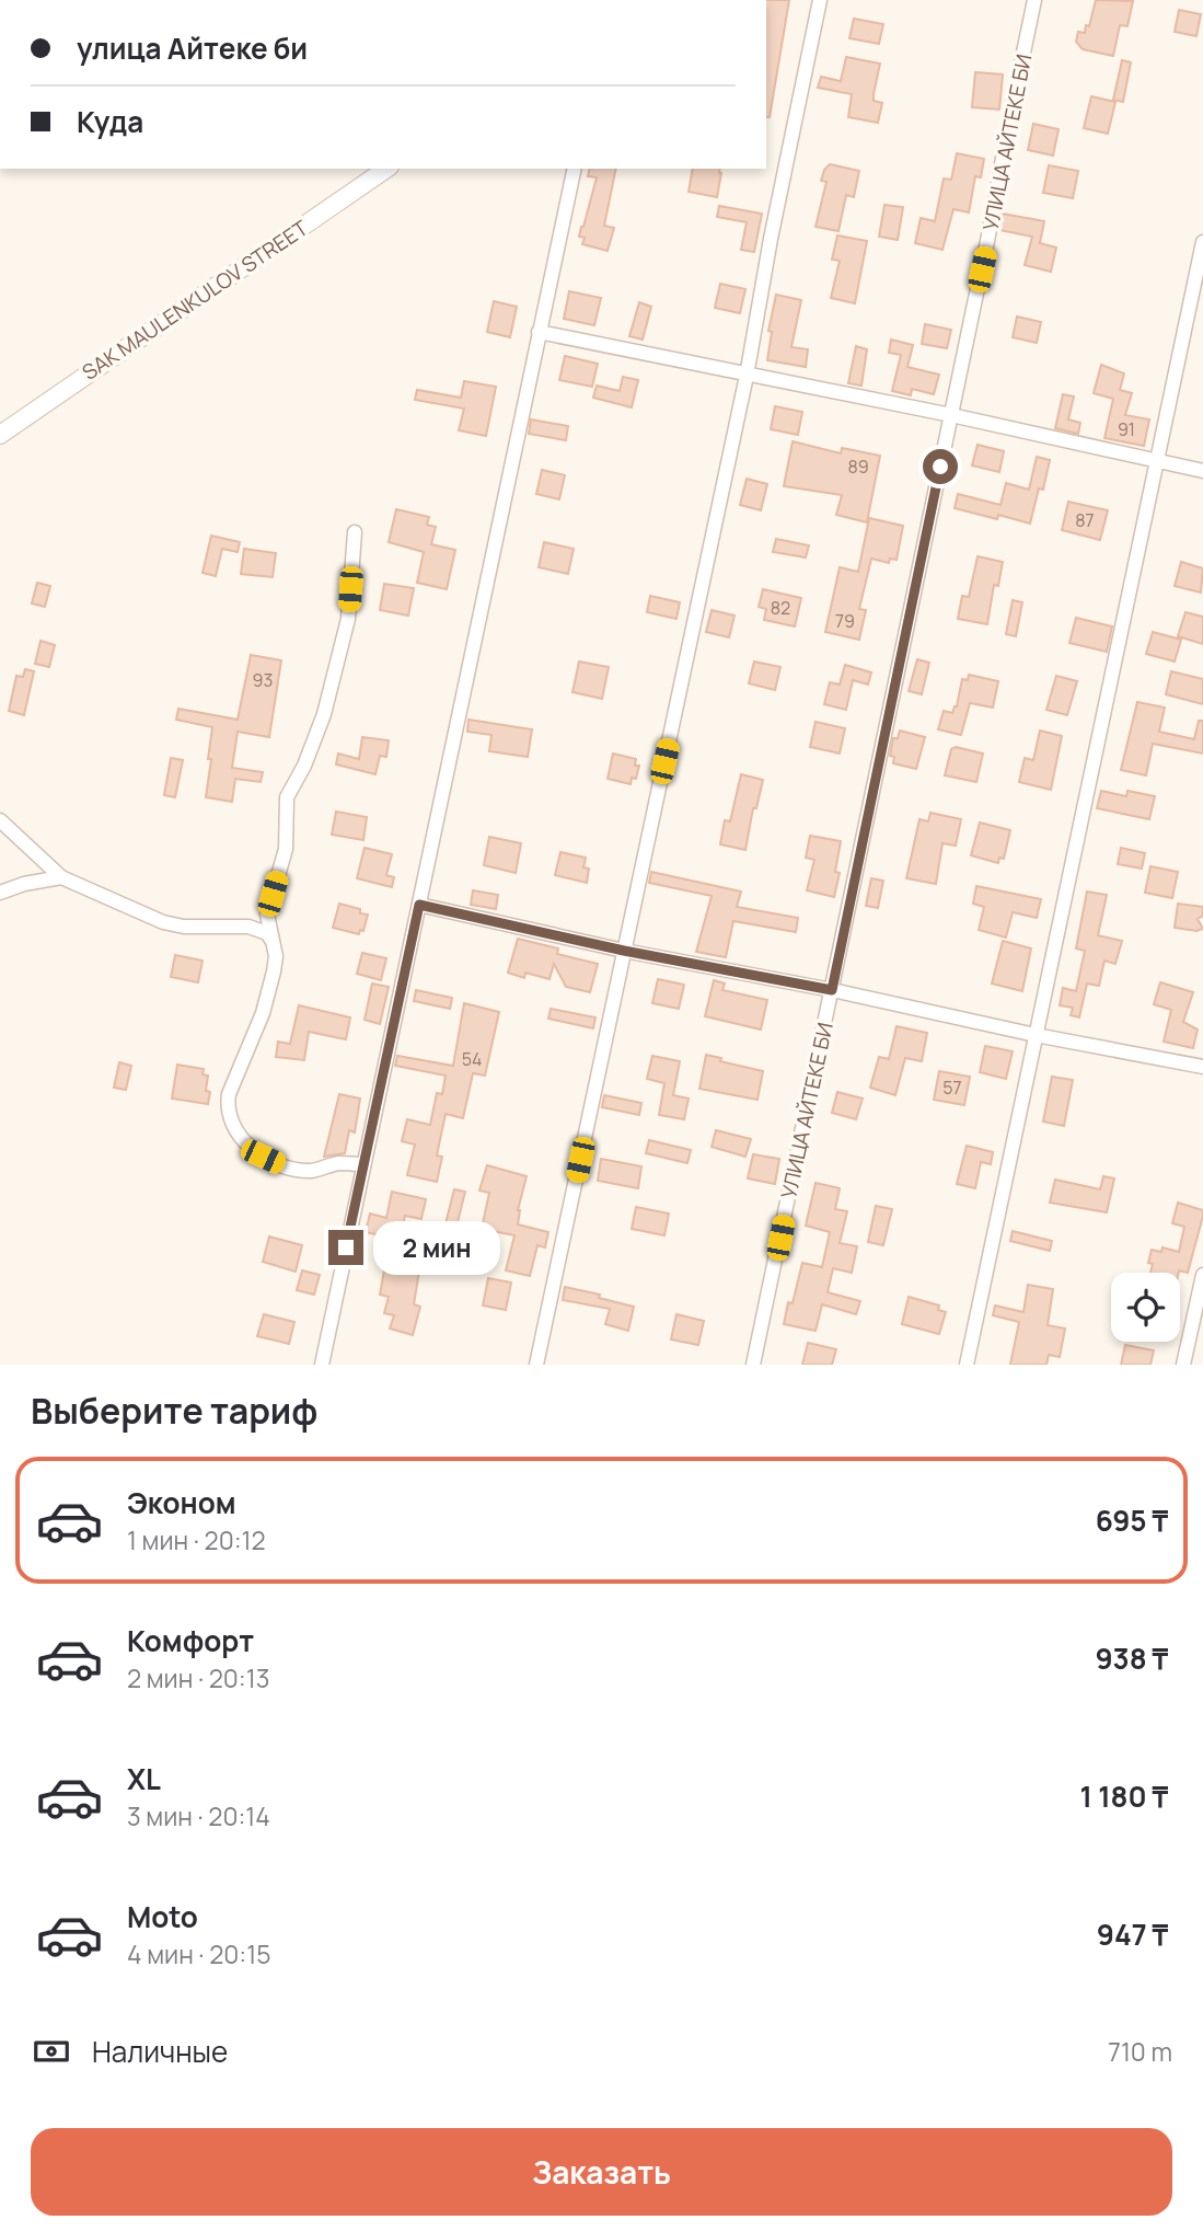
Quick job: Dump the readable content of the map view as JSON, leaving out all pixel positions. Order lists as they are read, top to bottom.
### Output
{
  "streets": {
    "main road": ["SAK MAULENKULOV STREET"],
    "street": ["УЛИЦА АЙТЕКЕ БИ"]
  },
  "house_numbers": [
    "91",
    "89",
    "87",
    "82",
    "79",
    "93",
    "54",
    "57"
  ],
  "page": {
    "banner": ["улица Айтеке би", "Куда"],
    "bubble": "2 мин",
    "heading": "Выберите тариф",
    "list": [
      {
        "name": "Эконом",
        "note": "1 мин · 20:12",
        "value": "695 ₸"
      },
      {
        "name": "Комфорт",
        "note": "2 мин · 20:13",
        "value": "938 ₸"
      },
      {
        "name": "XL",
        "note": "3 мин · 20:14",
        "value": "1 180 ₸"
      },
      {
        "name": "Moto",
        "note": "4 мин · 20:15",
        "value": "947 ₸"
      }
    ],
    "pay": ["Наличные", "710 m"],
    "buttons": "Заказать"
  }
}
